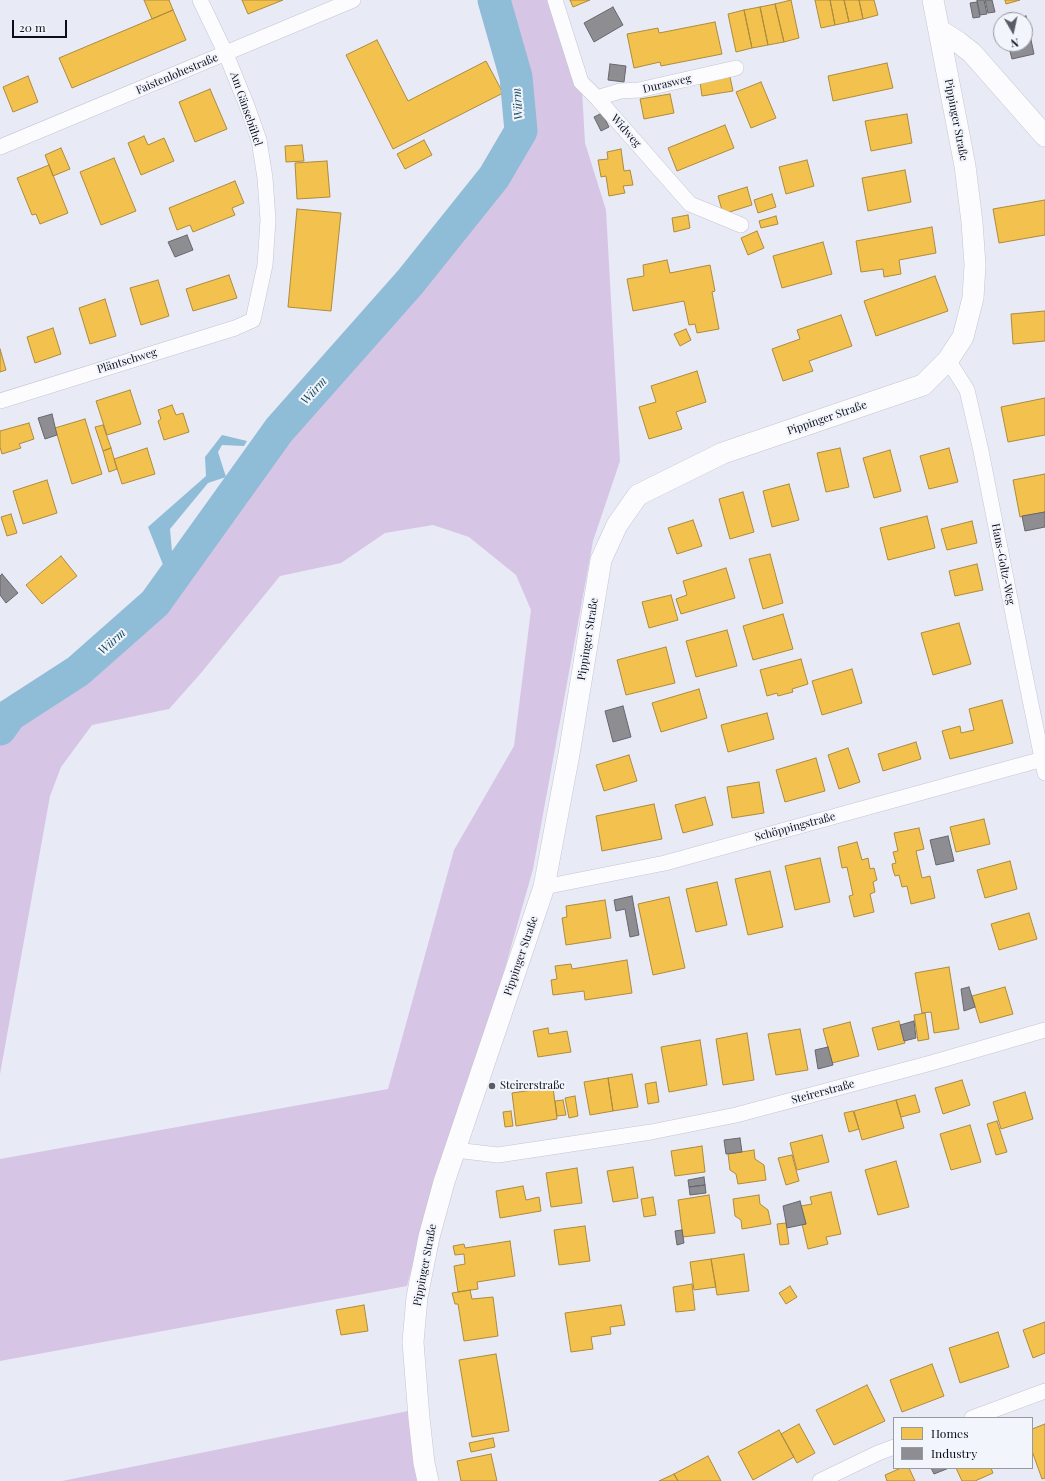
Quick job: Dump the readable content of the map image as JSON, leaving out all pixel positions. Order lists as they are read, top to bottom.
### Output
{
  "streets": {
    "main road": ["Pippinger Straße"],
    "street": [
      "Faistenlohestraße",
      "Durasweg",
      "Am Gänsebühel",
      "Widweg",
      "Pläntschweg",
      "Hans-Goltz-Weg",
      "Schöppingstraße",
      "Steirerstraße"
    ]
  },
  "crossings": [
    ["Faistenlohestraße", "Am Gänsebühel"],
    ["Durasweg", "Widweg"],
    ["Am Gänsebühel", "Pläntschweg"],
    ["Pippinger Straße", "Hans-Goltz-Weg"],
    ["Pippinger Straße", "Schöppingstraße"],
    ["Pippinger Straße", "Steirerstraße"],
    ["Hans-Goltz-Weg", "Schöppingstraße"]
  ],
  "water": ["Würm"],
  "places": ["Steirerstraße"],
  "legend": ["Homes", "Industry"],
  "scale_bar": "20 m",
  "north": "bottom"
}
